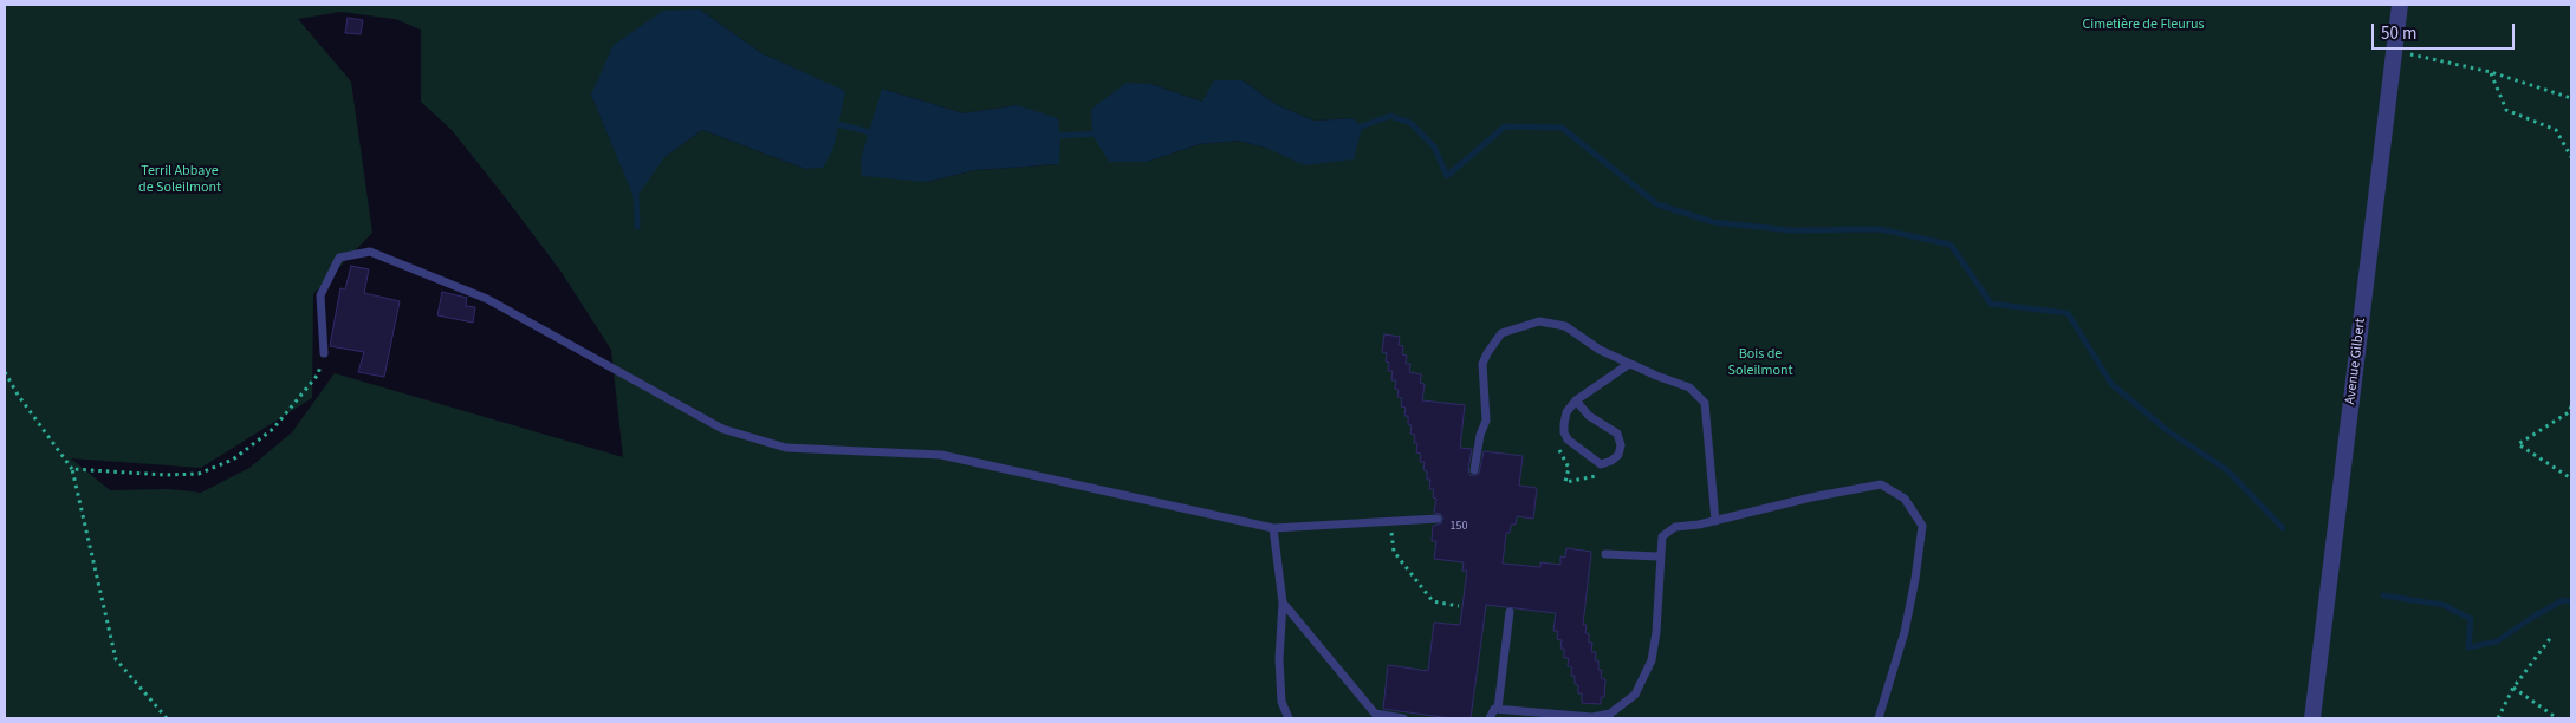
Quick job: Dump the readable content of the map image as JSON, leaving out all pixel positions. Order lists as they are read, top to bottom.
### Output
{
  "streets": {
    "street": ["Avenue Gilbert"]
  },
  "parks": ["Cimetière de Fleurus", "Terril Abbaye de Soleilmont", "Bois de Soleilmont"],
  "house_numbers": ["150"],
  "scale_bar": "50 m"
}
